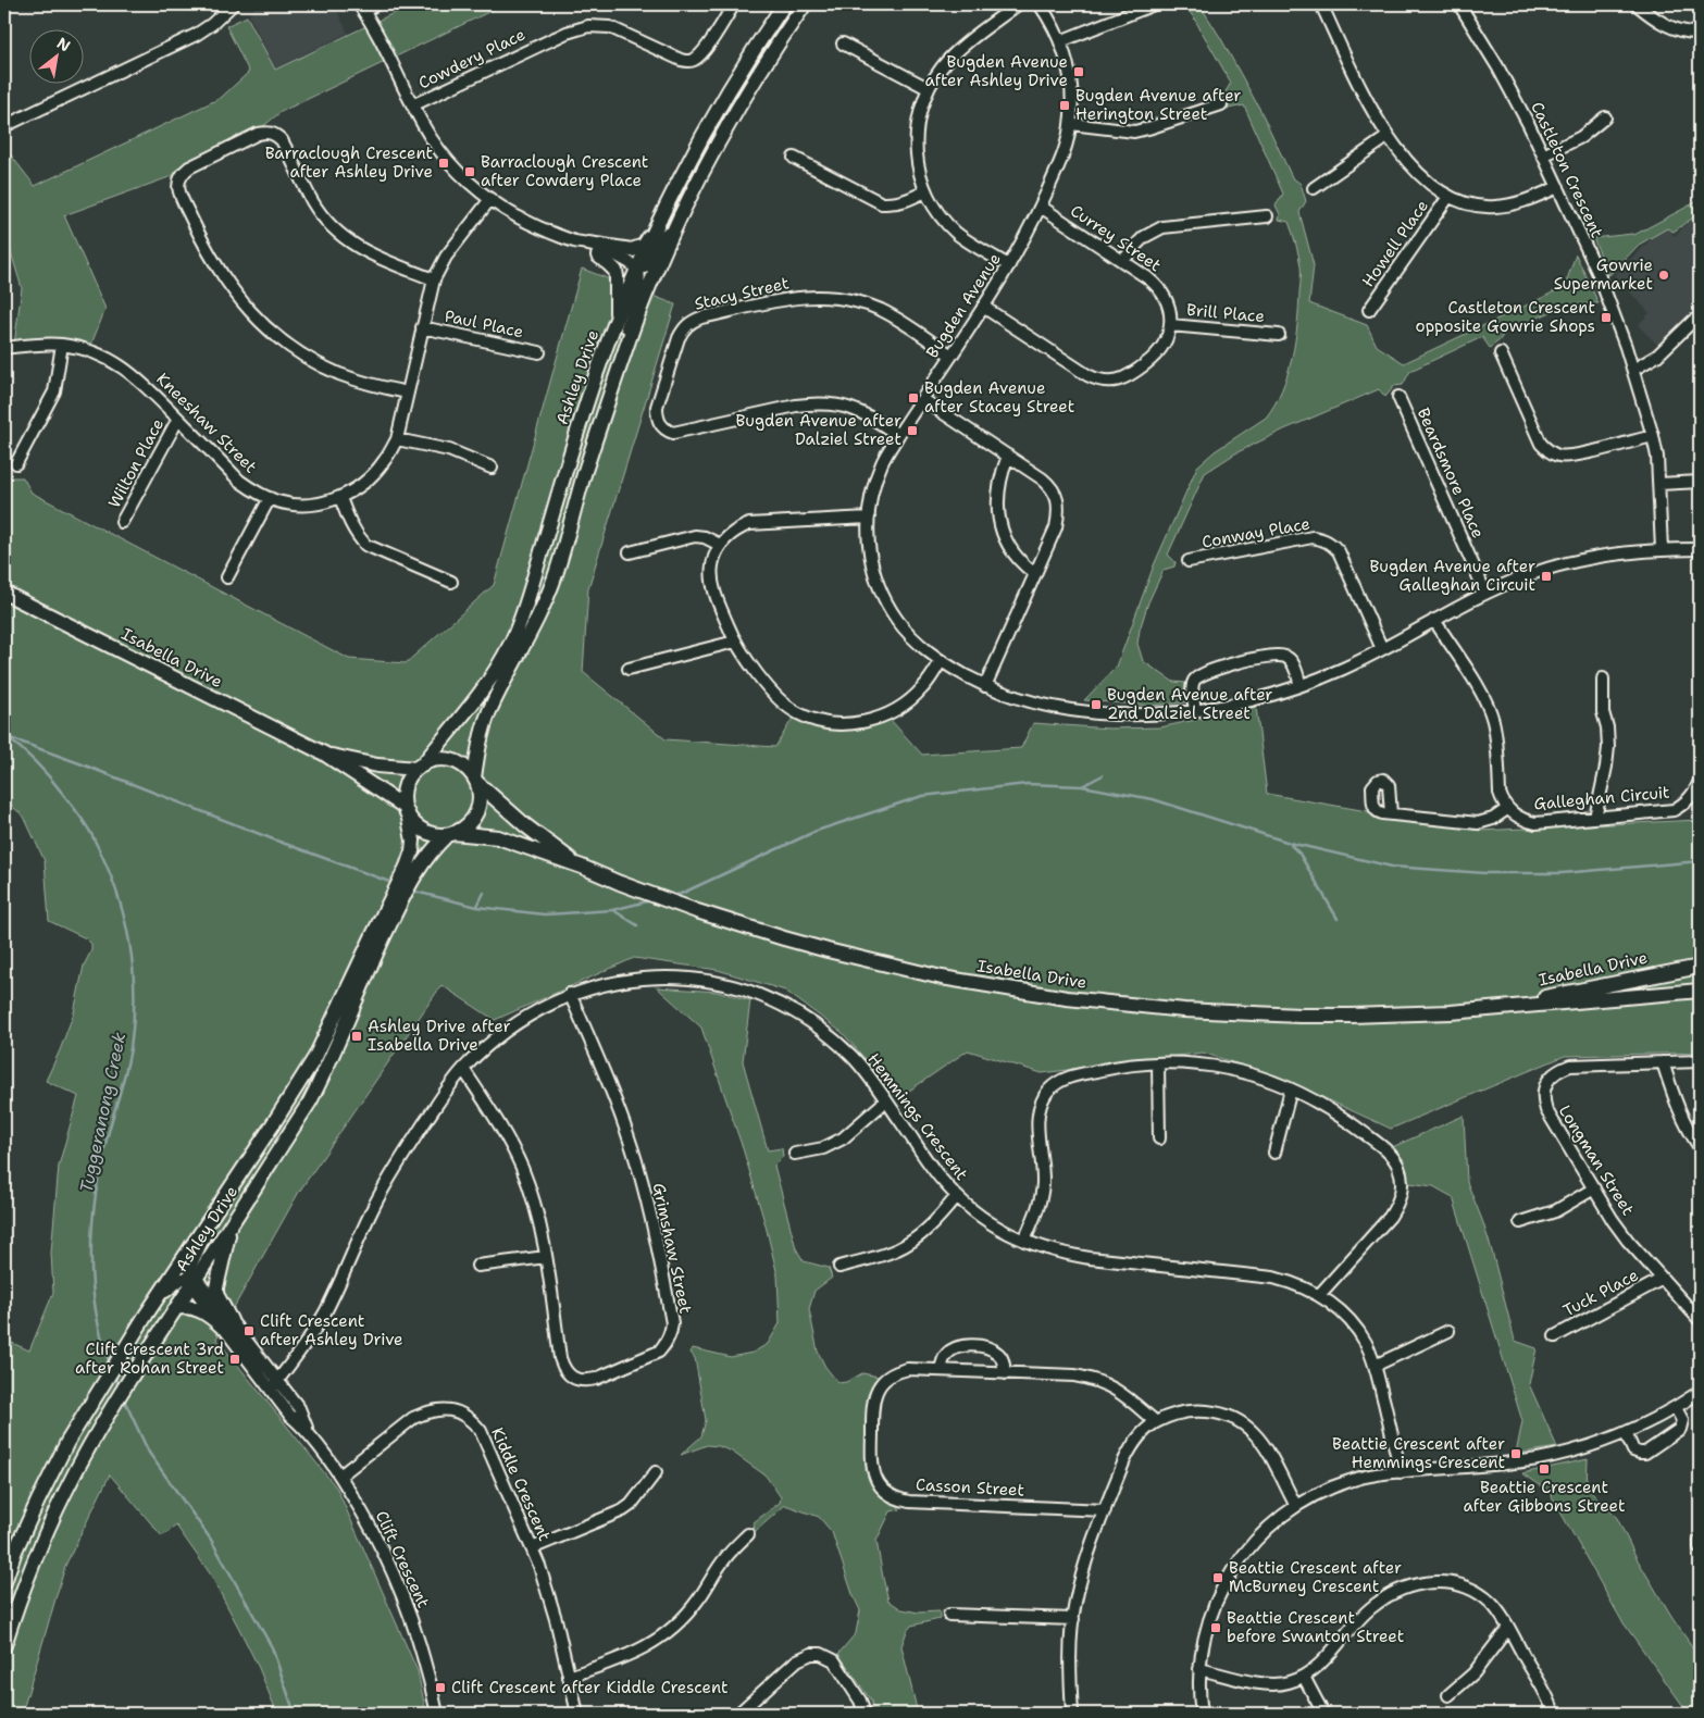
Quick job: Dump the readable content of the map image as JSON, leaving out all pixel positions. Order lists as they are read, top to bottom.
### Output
{
  "streets": {
    "main road": ["Ashley Drive", "Isabella Drive"],
    "street": [
      "Cowdery Place",
      "Castleton Crescent",
      "Currey Street",
      "Howell Place",
      "Stacy Street",
      "Bugden Avenue",
      "Brill Place",
      "Paul Place",
      "Kneeshaw Street",
      "Wilton Place",
      "Beardsmore Place",
      "Conway Place",
      "Galleghan Circuit",
      "Hemmings Crescent",
      "Longman Street",
      "Grimshaw Street",
      "Tuck Place",
      "Kiddle Crescent",
      "Casson Street",
      "Clift Crescent"
    ]
  },
  "crossings": [
    ["Castleton Crescent", "Bugden Avenue"],
    ["Currey Street", "Bugden Avenue"],
    ["Currey Street", "Brill Place"],
    ["Stacy Street", "Bugden Avenue"],
    ["Bugden Avenue", "Beardsmore Place"],
    ["Bugden Avenue", "Conway Place"],
    ["Paul Place", "Kneeshaw Street"],
    ["Ashley Drive", "Isabella Drive"],
    ["Ashley Drive", "Clift Crescent"],
    ["Kneeshaw Street", "Wilton Place"],
    ["Hemmings Crescent", "Grimshaw Street"],
    ["Hemmings Crescent", "Clift Crescent"],
    ["Longman Street", "Tuck Place"],
    ["Kiddle Crescent", "Clift Crescent"]
  ],
  "water": ["Tuggeranong Creek"],
  "places": {
    "transit": [
      "Bugden Avenue after Ashley Drive",
      "Bugden Avenue after Herington Street",
      "Barraclough Crescent after Ashley Drive",
      "Barraclough Crescent after Cowdery Place",
      "Castleton Crescent opposite Gowrie Shops",
      "Bugden Avenue after Stacey Street",
      "Bugden Avenue after Dalziel Street",
      "Bugden Avenue after Galleghan Circuit",
      "Bugden Avenue after 2nd Dalziel Street",
      "Ashley Drive after Isabella Drive",
      "Clift Crescent after Ashley Drive",
      "Clift Crescent 3rd after Rohan Street",
      "Beattie Crescent after Hemmings Crescent",
      "Beattie Crescent after Gibbons Street",
      "Beattie Crescent after McBurney Crescent",
      "Beattie Crescent before Swanton Street",
      "Clift Crescent after Kiddle Crescent"
    ],
    "other": ["Gowrie Supermarket"]
  },
  "north": "top right"
}
